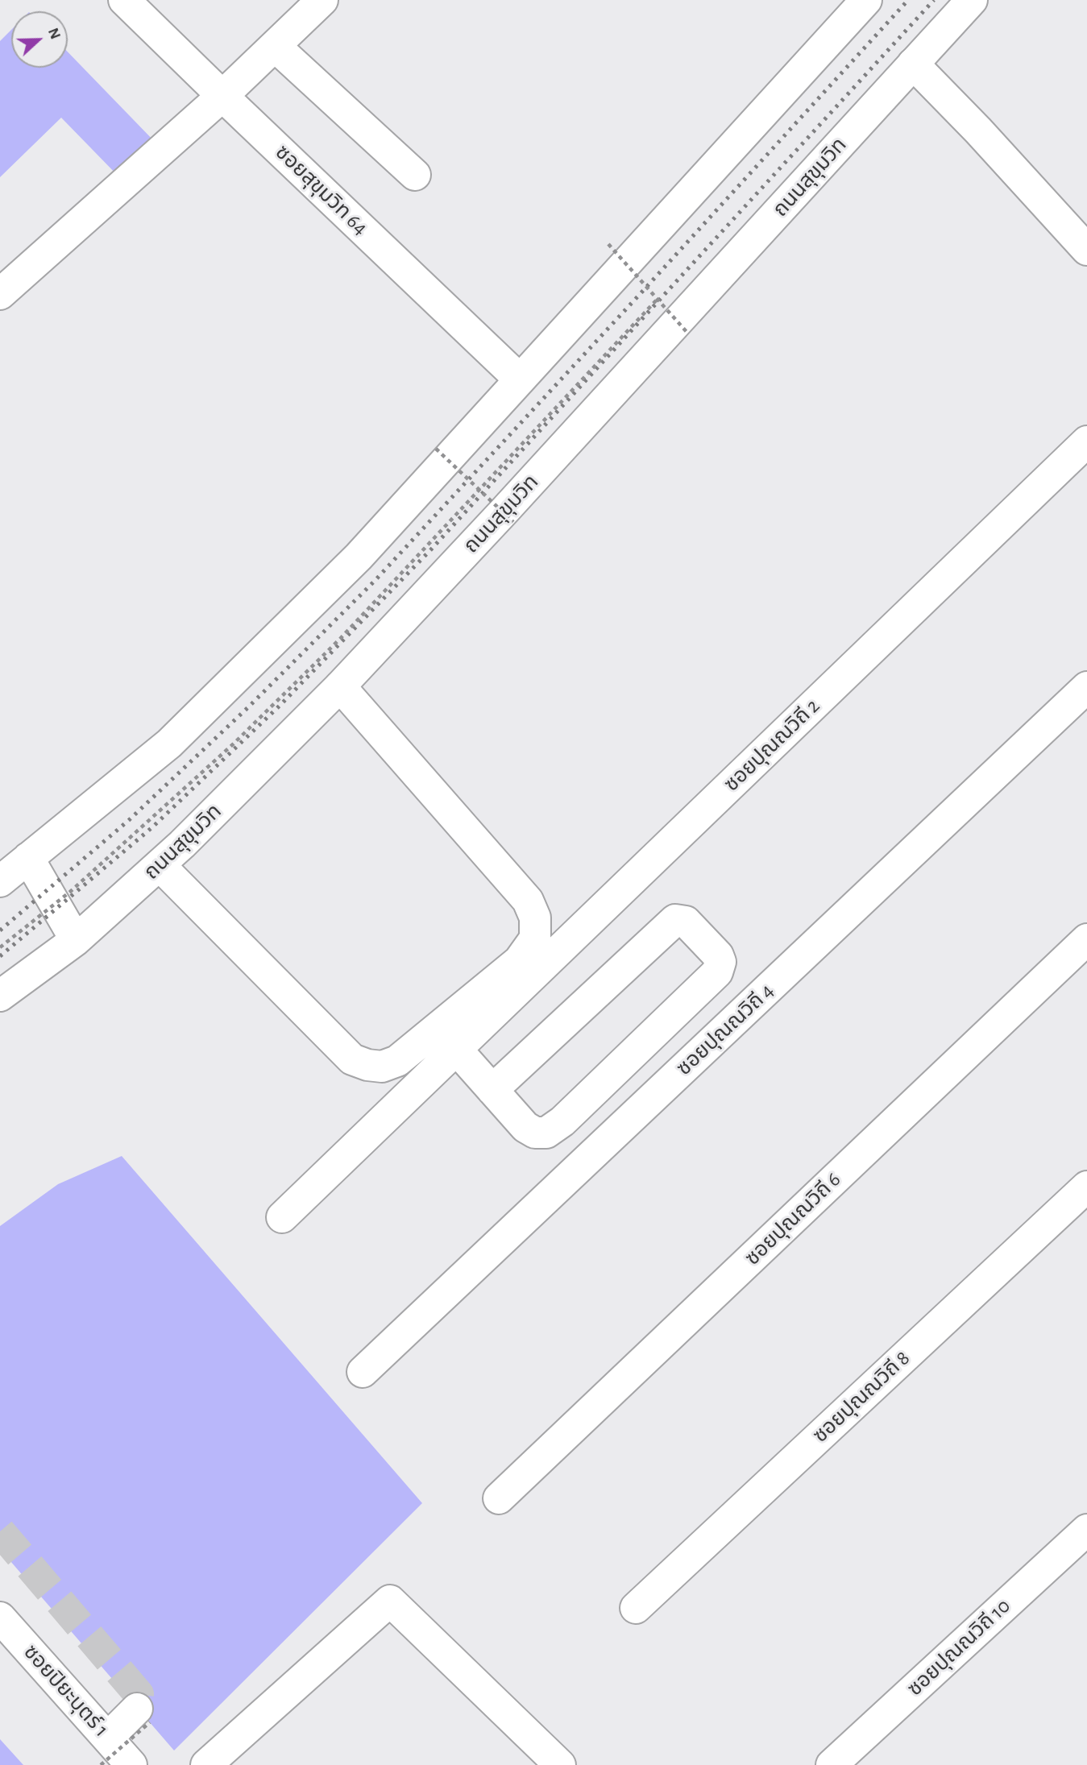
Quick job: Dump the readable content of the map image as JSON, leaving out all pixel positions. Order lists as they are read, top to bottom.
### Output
{
  "streets": {
    "street": [
      "ถนนสุขุมวิท",
      "ซอยสุขุมวิท 64",
      "ซอยปุณณวิถี 2",
      "ซอยปุณณวิถี 4",
      "ซอยปุณณวิถี 6",
      "ซอยปุณณวิถี 8",
      "ซอยปุณณวิถี 10",
      "ซอยปิยะบุตร์ 1"
    ]
  },
  "north": "right"
}
